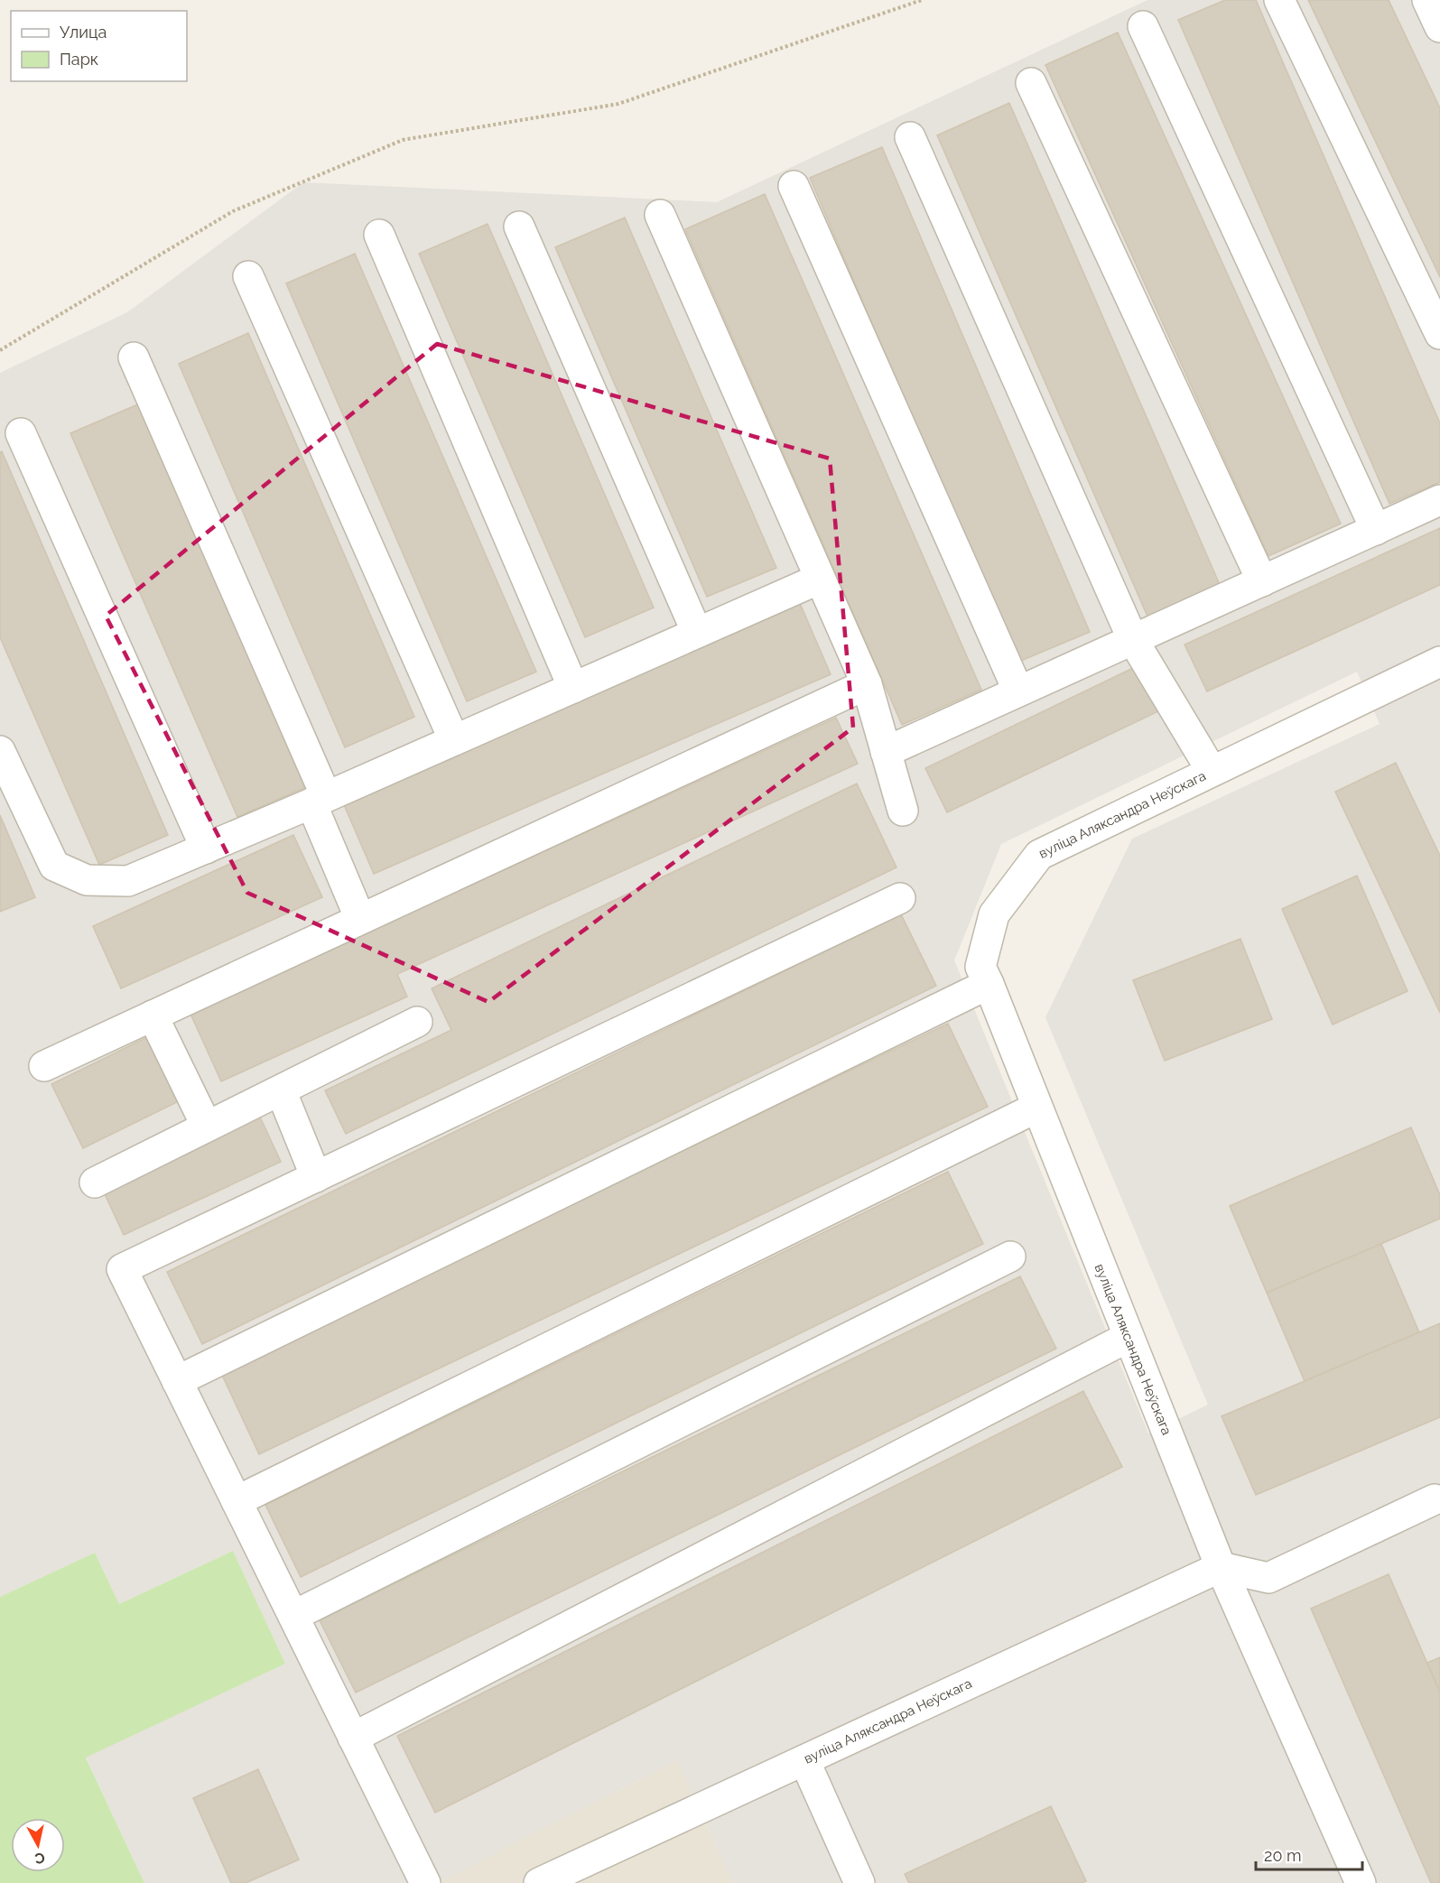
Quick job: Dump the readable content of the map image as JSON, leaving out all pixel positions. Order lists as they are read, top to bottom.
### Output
{
  "streets": {
    "street": ["вуліца Аляксандра Неўскага"]
  },
  "legend": ["Улица", "Парк"],
  "scale_bar": "20 m",
  "north": "bottom"
}
